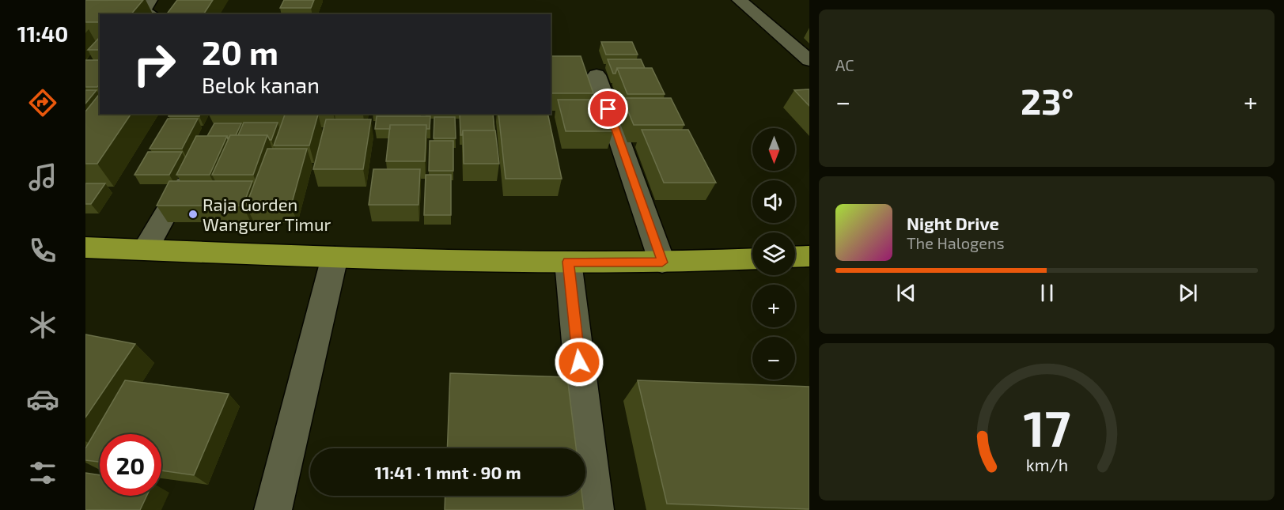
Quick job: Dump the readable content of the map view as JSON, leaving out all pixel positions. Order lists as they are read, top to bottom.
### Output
{
  "places": ["Raja Gorden Wangurer Timur"],
  "north": "bottom",
  "page": {
    "tabs": "11:40",
    "tile": "AC",
    "turn": ["20 m", "Belok kanan"],
    "heat": ["−", "23°", "+"],
    "map_buttons": ["+", "−"],
    "song": ["Night Drive", "The Halogens"],
    "limit": "20",
    "trip": "11:41 · 1 mnt · 90 m",
    "gauge": ["17", "km/h"]
  }
}
